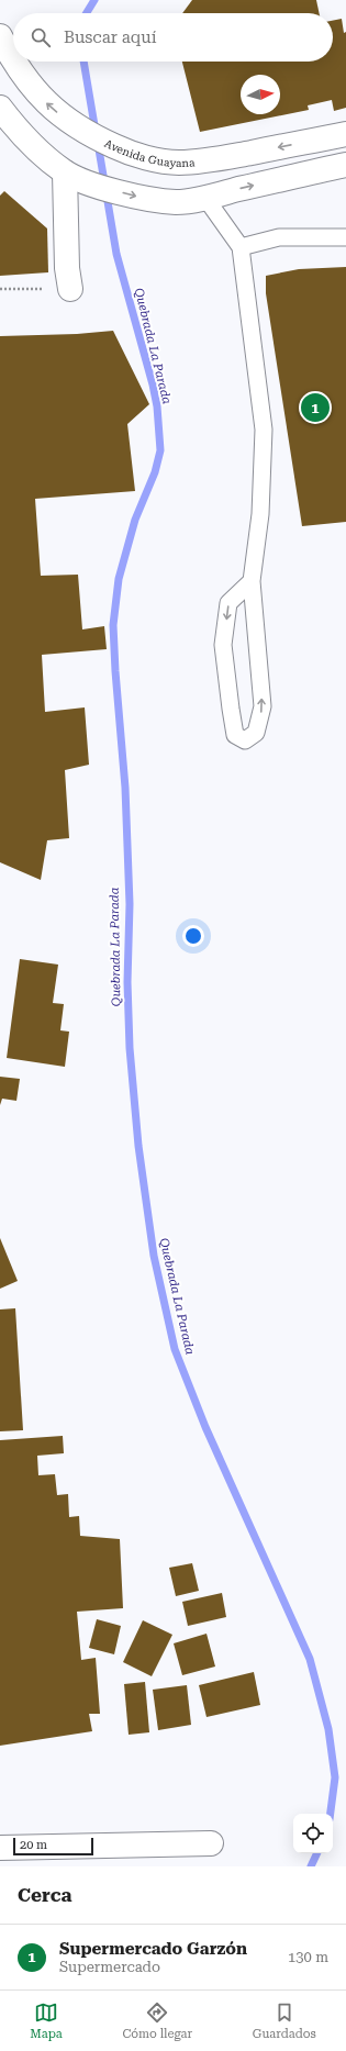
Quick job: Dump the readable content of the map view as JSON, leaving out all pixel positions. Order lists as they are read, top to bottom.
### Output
{
  "streets": {
    "street": ["Avenida Guayana"]
  },
  "water": ["Quebrada La Parada"],
  "scale_bar": "20 m",
  "north": "right",
  "page": {
    "search": "Buscar aquí",
    "pins": "1",
    "scale": "20 m",
    "heading": "Cerca",
    "list": [
      {
        "mark": "1",
        "name": "Supermercado Garzón",
        "note": "Supermercado",
        "value": "130 m"
      }
    ],
    "nav": ["Mapa", "Cómo llegar", "Guardados"]
  }
}
